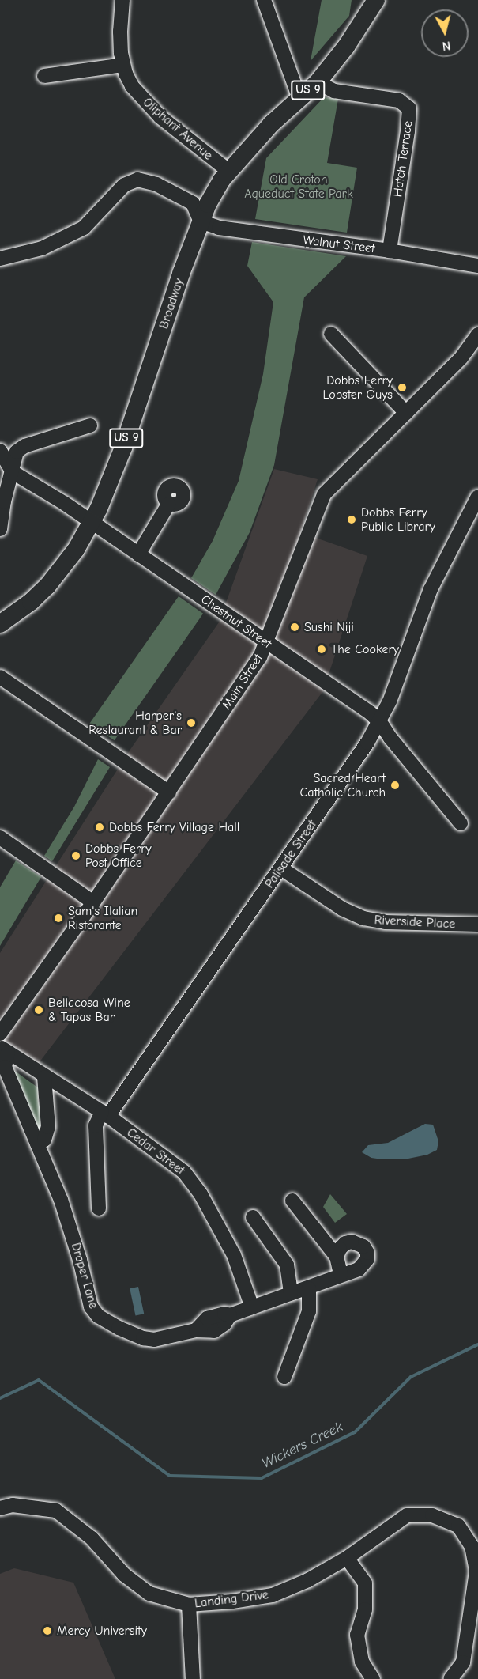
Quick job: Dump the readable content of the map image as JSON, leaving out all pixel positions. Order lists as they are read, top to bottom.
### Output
{
  "streets": {
    "main road": ["US 9", "Broadway"],
    "street": [
      "Oliphant Avenue",
      "Hatch Terrace",
      "Walnut Street",
      "Chestnut Street",
      "Main Street",
      "Palisade Street",
      "Riverside Place",
      "Cedar Street",
      "Draper Lane",
      "Landing Drive"
    ]
  },
  "crossings": [
    ["Oliphant Avenue", "Broadway"],
    ["Hatch Terrace", "Walnut Street"],
    ["Hatch Terrace", "Broadway"],
    ["Walnut Street", "Broadway"],
    ["Broadway", "Chestnut Street"],
    ["Chestnut Street", "Main Street"],
    ["Chestnut Street", "Palisade Street"],
    ["Palisade Street", "Riverside Place"],
    ["Palisade Street", "Cedar Street"],
    ["Cedar Street", "Draper Lane"]
  ],
  "water": ["Wickers Creek"],
  "parks": ["Old Croton Aqueduct State Park"],
  "places": [
    "Dobbs Ferry Lobster Guys",
    "Dobbs Ferry Public Library",
    "Sushi Niji",
    "The Cookery",
    "Harper's Restaurant & Bar",
    "Sacred Heart Catholic Church",
    "Dobbs Ferry Village Hall",
    "Dobbs Ferry Post Office",
    "Sam's Italian Ristorante",
    "Bellacosa Wine & Tapas Bar",
    "Mercy University"
  ],
  "north": "bottom"
}
